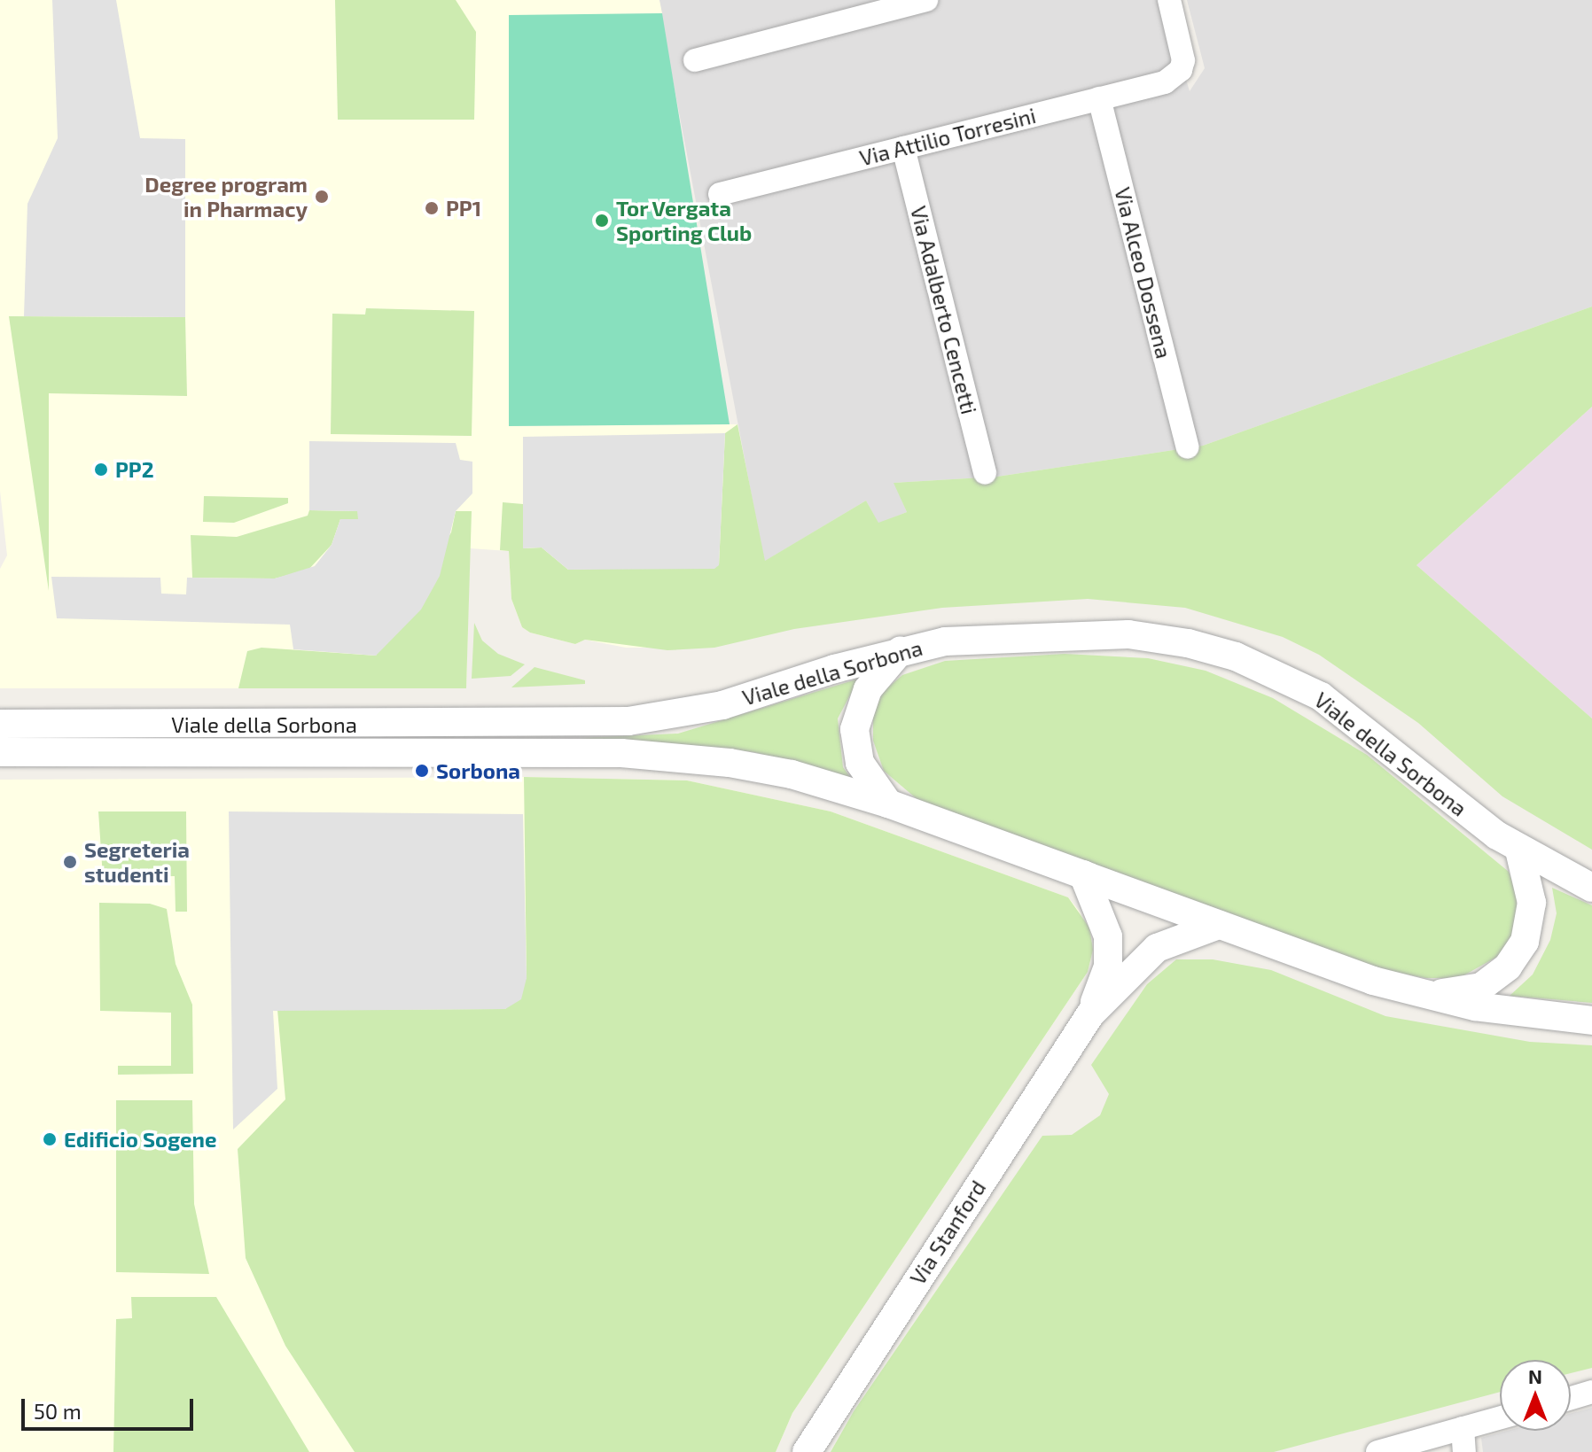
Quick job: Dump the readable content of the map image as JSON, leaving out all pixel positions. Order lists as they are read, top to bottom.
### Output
{
  "streets": {
    "street": [
      "Via Attilio Torresini",
      "Via Alceo Dossena",
      "Via Adalberto Cencetti",
      "Viale della Sorbona",
      "Via Stanford"
    ]
  },
  "crossings": [
    ["Via Attilio Torresini", "Via Alceo Dossena"],
    ["Via Attilio Torresini", "Via Adalberto Cencetti"],
    ["Viale della Sorbona", "Via Stanford"]
  ],
  "places": [
    "Degree program in Pharmacy",
    "PP1",
    "Tor Vergata Sporting Club",
    "PP2",
    "Sorbona",
    "Segreteria studenti",
    "Edificio Sogene"
  ],
  "scale_bar": "50 m",
  "north": "top"
}
